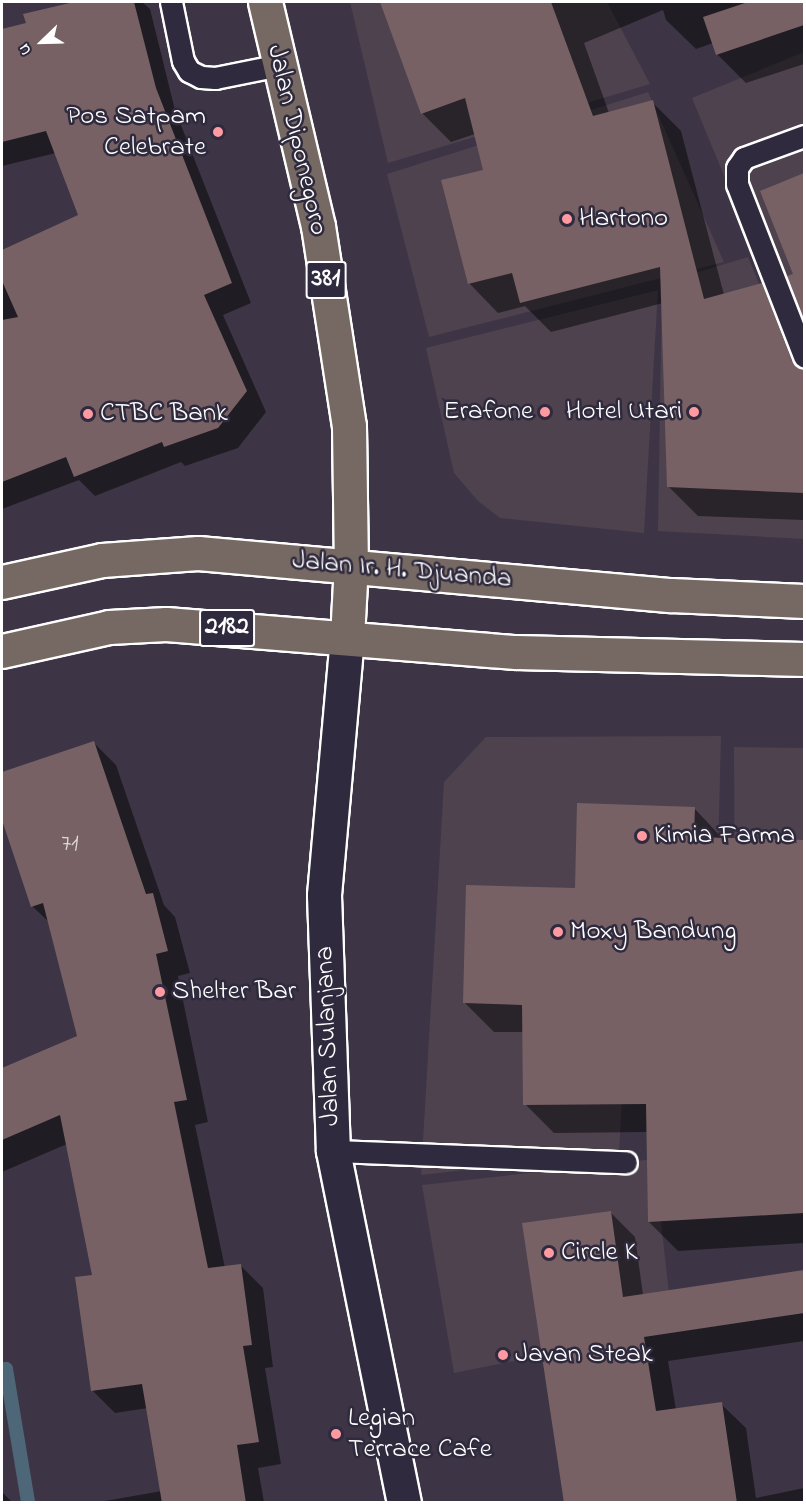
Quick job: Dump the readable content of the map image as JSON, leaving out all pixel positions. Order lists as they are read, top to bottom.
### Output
{
  "streets": {
    "main road": [
      "Jalan Diponegoro",
      "381",
      "Jalan Ir. H. Djuanda",
      "2182",
      "Jalan Sulanjana"
    ]
  },
  "crossings": [
    ["Jalan Diponegoro", "Jalan Ir. H. Djuanda"],
    ["Jalan Diponegoro", "Jalan Sulanjana"],
    ["Jalan Ir. H. Djuanda", "Jalan Sulanjana"],
    ["2182", "Jalan Sulanjana"]
  ],
  "places": [
    "Pos Satpam Celebrate",
    "Hartono",
    "Erafone",
    "Hotel Utari",
    "CTBC Bank",
    "Kimia Farma",
    "Moxy Bandung",
    "Shelter Bar",
    "Circle K",
    "Javan Steak",
    "Legian Terrace Cafe"
  ],
  "house_numbers": ["71"],
  "north": "bottom left"
}
